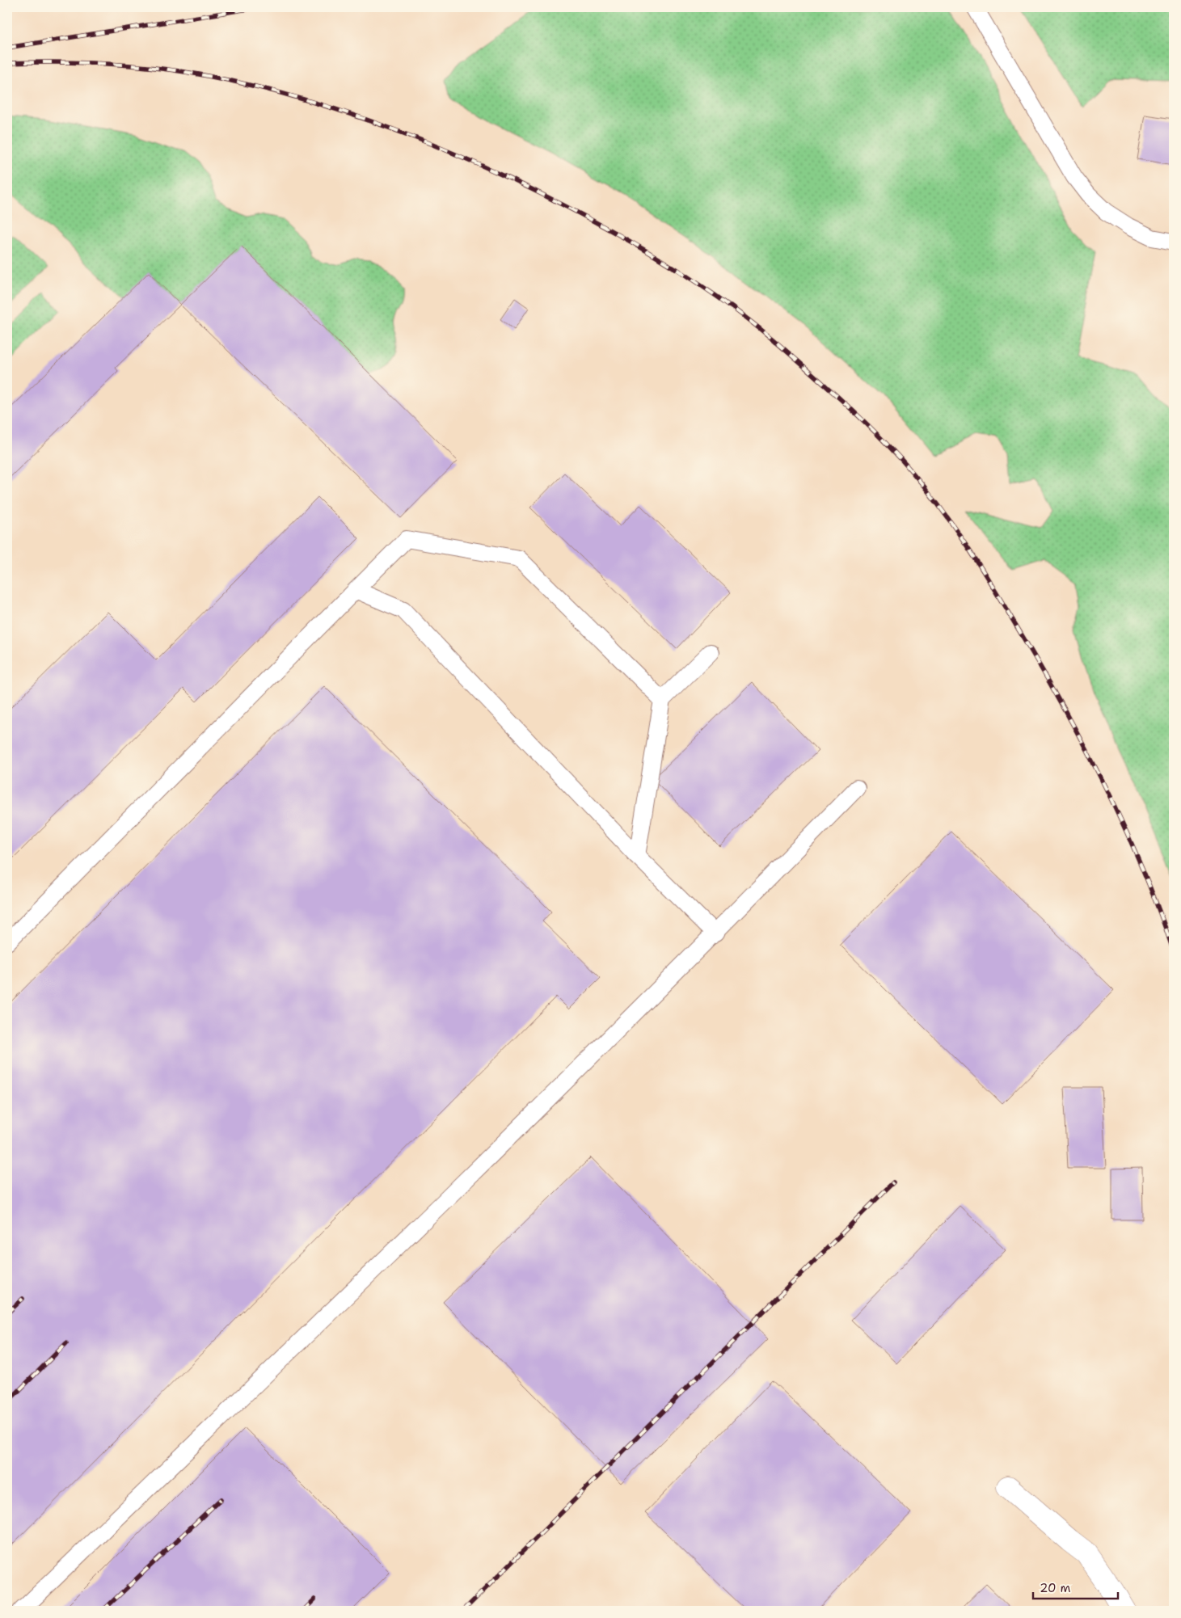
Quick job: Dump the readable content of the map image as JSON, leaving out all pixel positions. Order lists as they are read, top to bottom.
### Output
{
  "scale_bar": "20 m"
}
